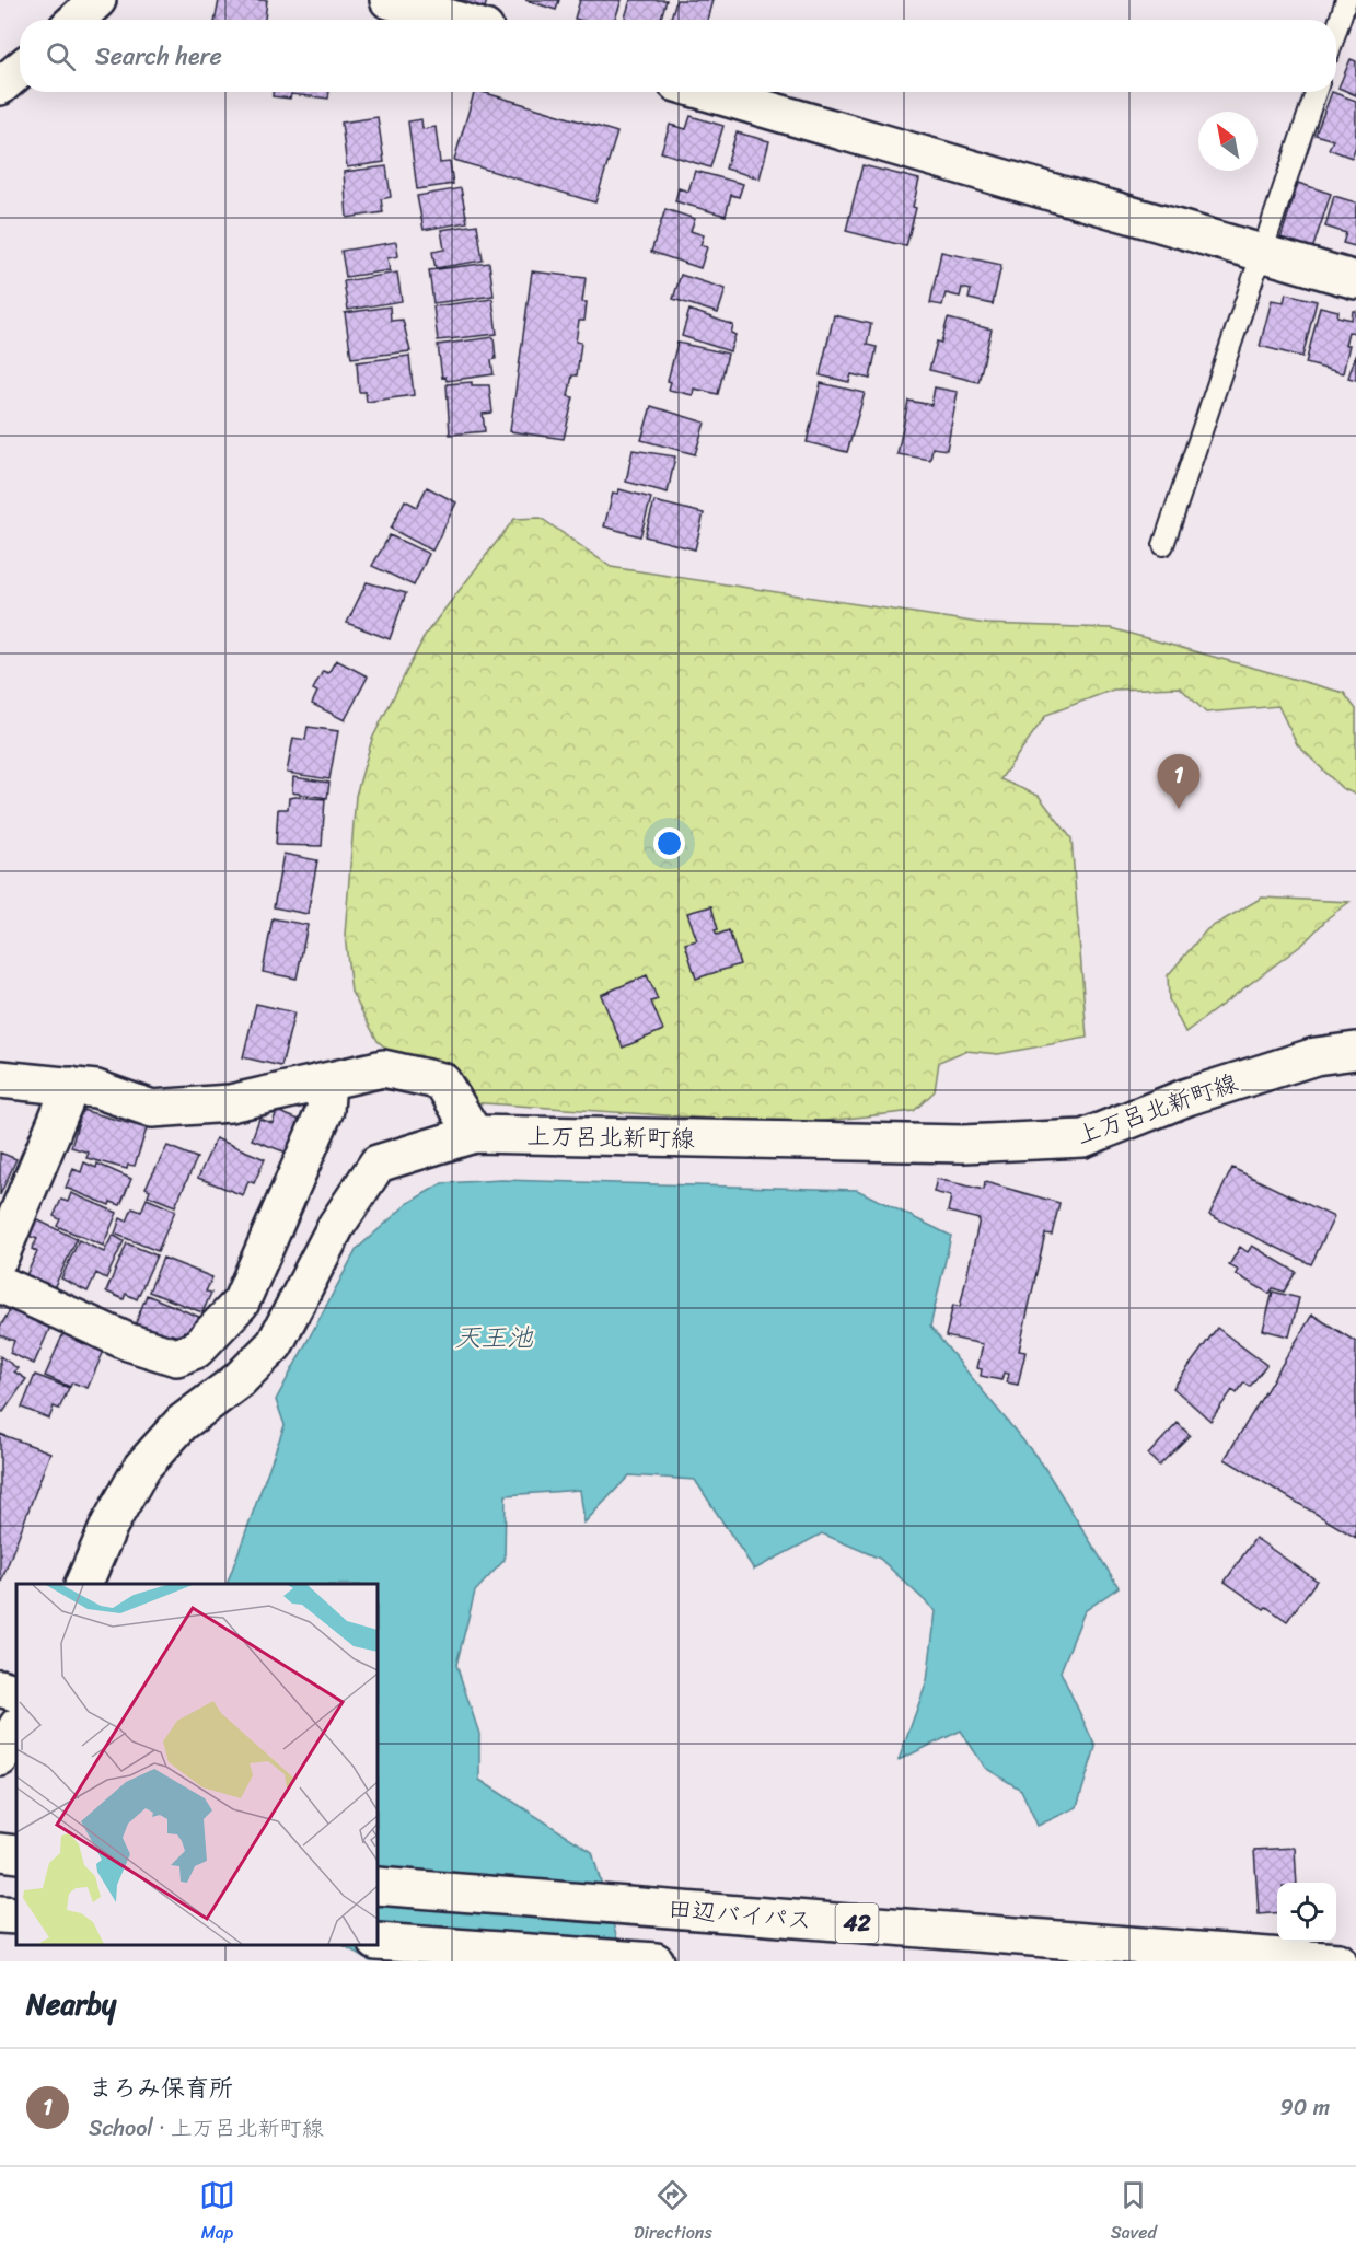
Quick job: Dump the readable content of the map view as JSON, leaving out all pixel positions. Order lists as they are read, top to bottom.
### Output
{
  "streets": {
    "main road": ["上万呂北新町線", "田辺バイパス", "42"]
  },
  "water": ["天王池"],
  "north": "top left",
  "page": {
    "search": "Search here",
    "pins": "1",
    "heading": "Nearby",
    "list": [
      {
        "mark": "1",
        "name": "まろみ保育所",
        "note": "School · 上万呂北新町線",
        "value": "90 m"
      }
    ],
    "nav": ["Map", "Directions", "Saved"]
  }
}
